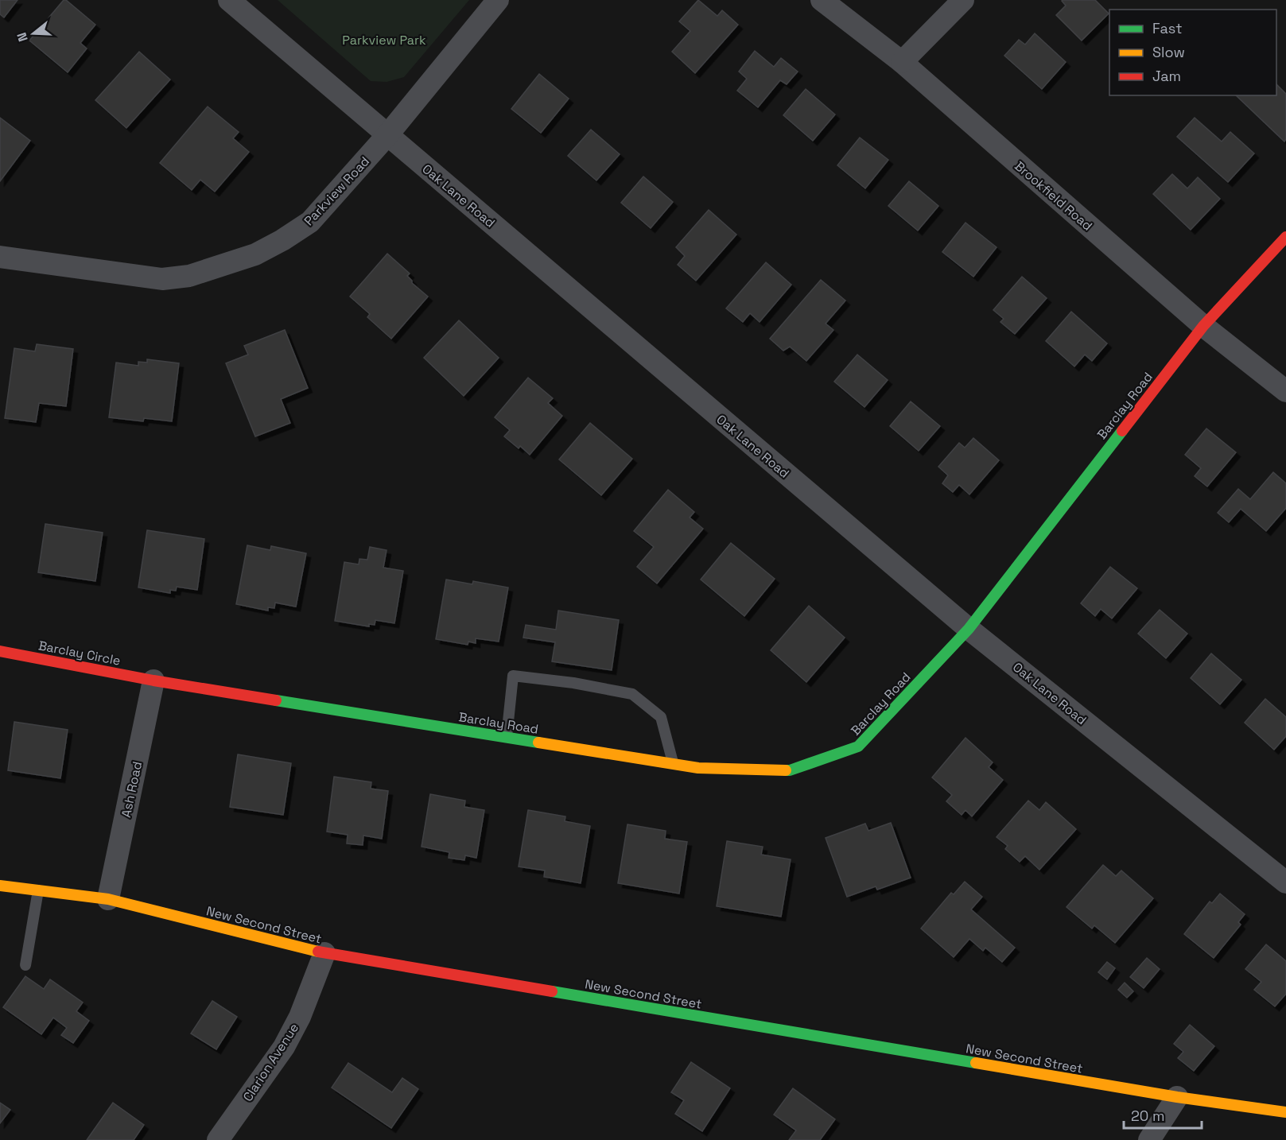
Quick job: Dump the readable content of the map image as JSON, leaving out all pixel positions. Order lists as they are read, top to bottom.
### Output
{
  "streets": {
    "street": [
      "Parkview Road",
      "Oak Lane Road",
      "Brookfield Road",
      "Barclay Road",
      "Barclay Circle",
      "Ash Road",
      "New Second Street",
      "Clarion Avenue"
    ]
  },
  "crossings": [
    ["Parkview Road", "Oak Lane Road"],
    ["Oak Lane Road", "Barclay Road"],
    ["Brookfield Road", "Barclay Road"],
    ["Barclay Road", "Barclay Circle"],
    ["Barclay Road", "Ash Road"],
    ["Barclay Circle", "Ash Road"],
    ["Ash Road", "New Second Street"],
    ["New Second Street", "Clarion Avenue"]
  ],
  "parks": ["Parkview Park"],
  "legend": ["Fast", "Slow", "Jam"],
  "scale_bar": "20 m",
  "north": "left"
}
